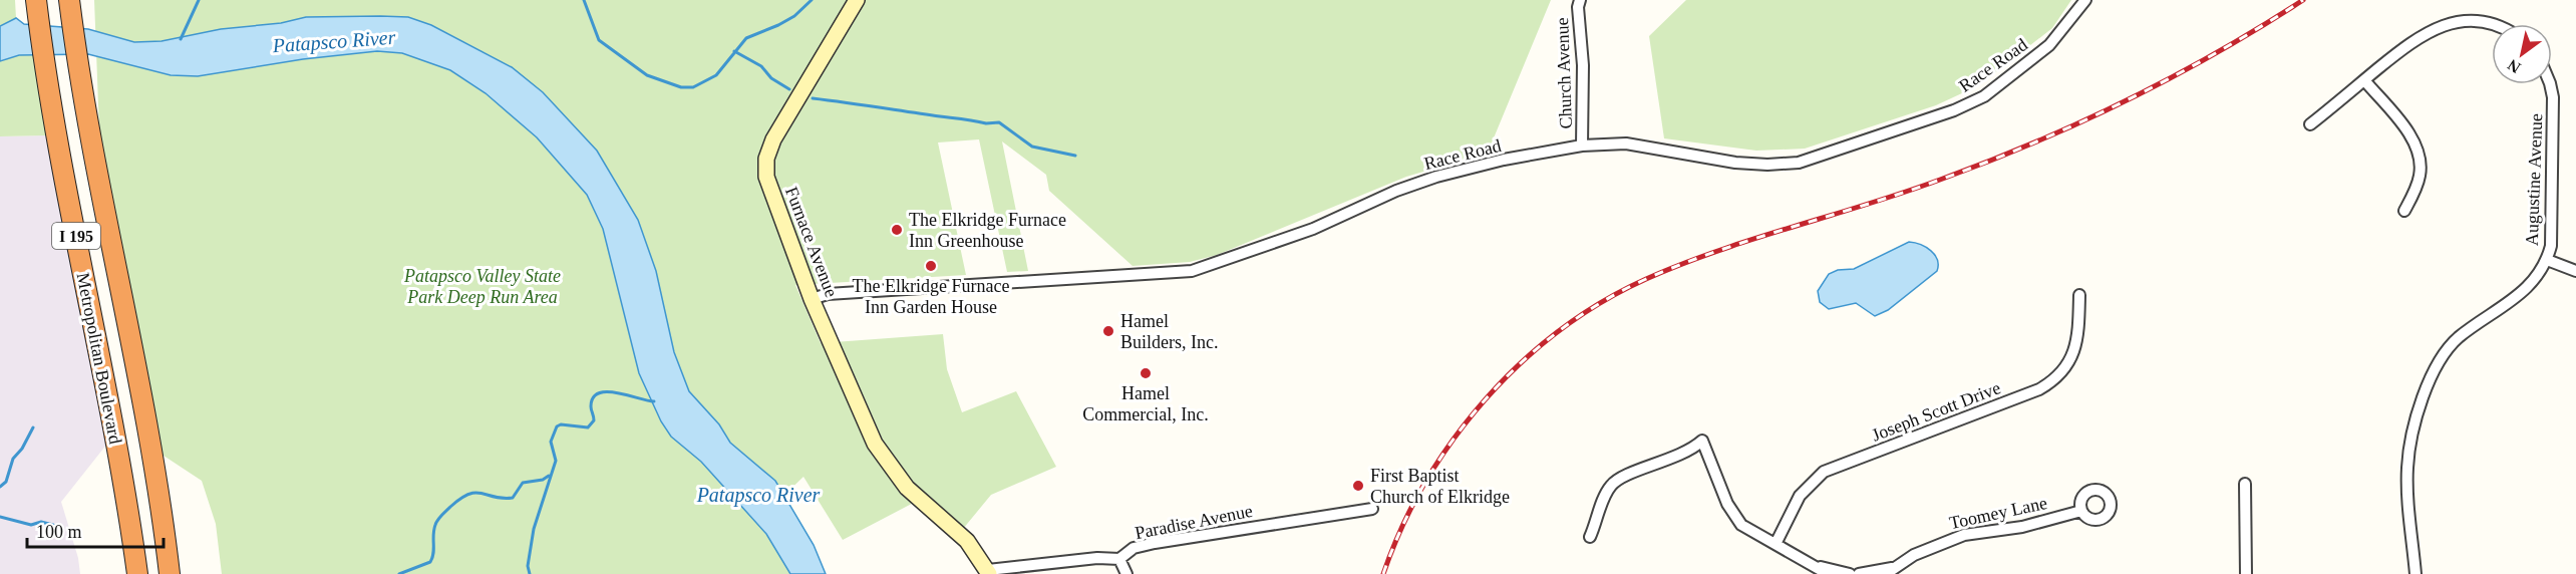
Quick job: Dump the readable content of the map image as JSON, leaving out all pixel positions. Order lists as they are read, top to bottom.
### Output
{
  "streets": {
    "highway": ["I 195", "Metropolitan Boulevard"],
    "street": [
      "Race Road",
      "Church Avenue",
      "Augustine Avenue",
      "Furnace Avenue",
      "Joseph Scott Drive",
      "Toomey Lane",
      "Paradise Avenue"
    ]
  },
  "crossings": [
    ["Race Road", "Church Avenue"],
    ["Race Road", "Furnace Avenue"],
    ["Furnace Avenue", "Paradise Avenue"]
  ],
  "water": ["Patapsco River"],
  "parks": ["Patapsco Valley State Park Deep Run Area"],
  "places": [
    "The Elkridge Furnace Inn Greenhouse",
    "The Elkridge Furnace Inn Garden House",
    "Hamel Builders, Inc.",
    "Hamel Commercial, Inc.",
    "First Baptist Church of Elkridge"
  ],
  "scale_bar": "100 m",
  "north": "bottom left"
}
